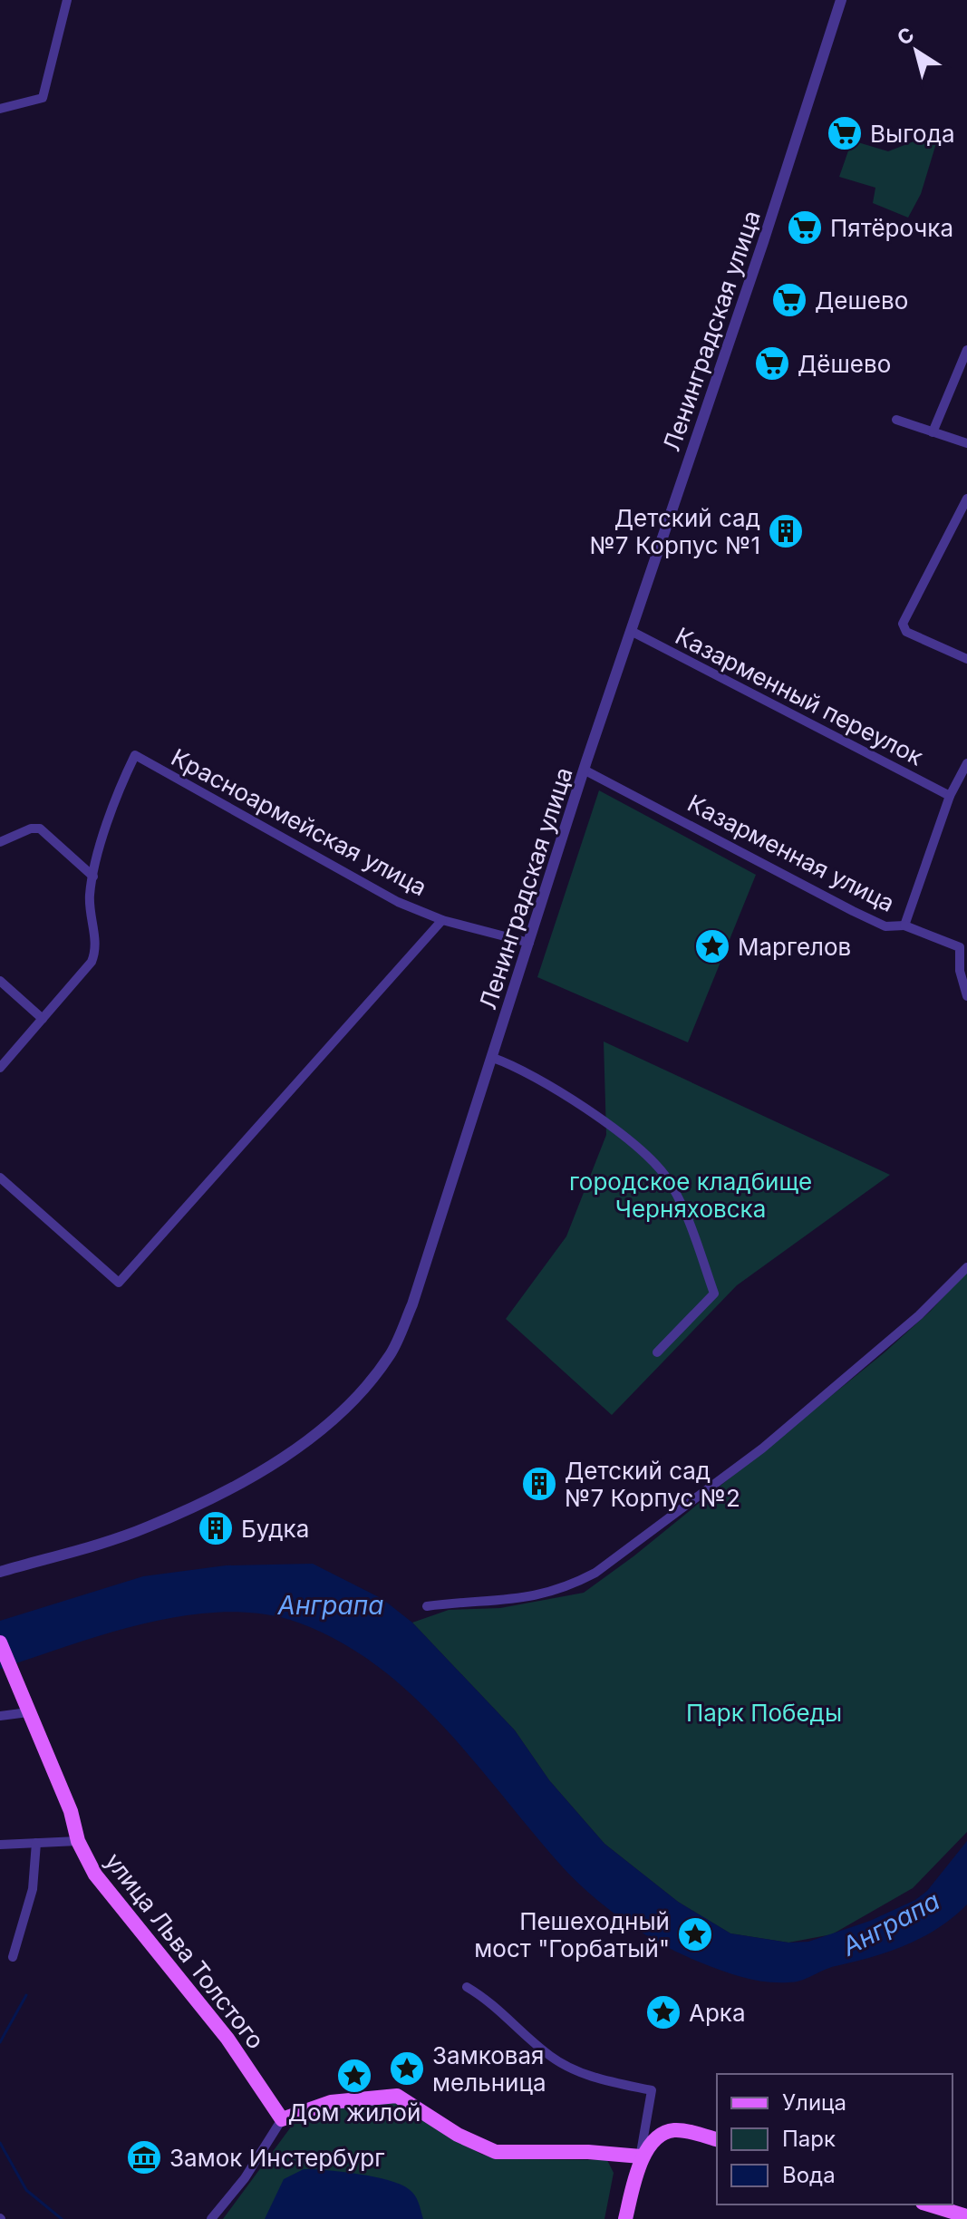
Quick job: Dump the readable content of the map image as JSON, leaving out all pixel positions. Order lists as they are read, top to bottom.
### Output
{
  "streets": {
    "main road": ["улица Льва Толстого"],
    "street": [
      "Ленинградская улица",
      "Казарменный переулок",
      "Красноармейская улица",
      "Казарменная улица"
    ]
  },
  "crossings": [
    ["Ленинградская улица", "Казарменный переулок"],
    ["Ленинградская улица", "Красноармейская улица"],
    ["Ленинградская улица", "Казарменная улица"],
    ["Казарменный переулок", "Казарменная улица"]
  ],
  "water": ["Анграпа"],
  "parks": ["городское кладбище Черняховска", "Парк Победы"],
  "places": {
    "supermarket": [
      "Выгода",
      "Пятёрочка",
      "Дешево",
      "Дёшево"
    ],
    "building": ["Детский сад №7 Корпус №1", "Детский сад №7 Корпус №2", "Будка"],
    "place": [
      "Маргелов",
      "Пешеходный мост \"Горбатый\"",
      "Арка",
      "Замковая мельница",
      "Дом жилой"
    ],
    "museum": ["Замок Инстербург"]
  },
  "legend": ["Улица", "Парк", "Вода"],
  "north": "top left"
}
